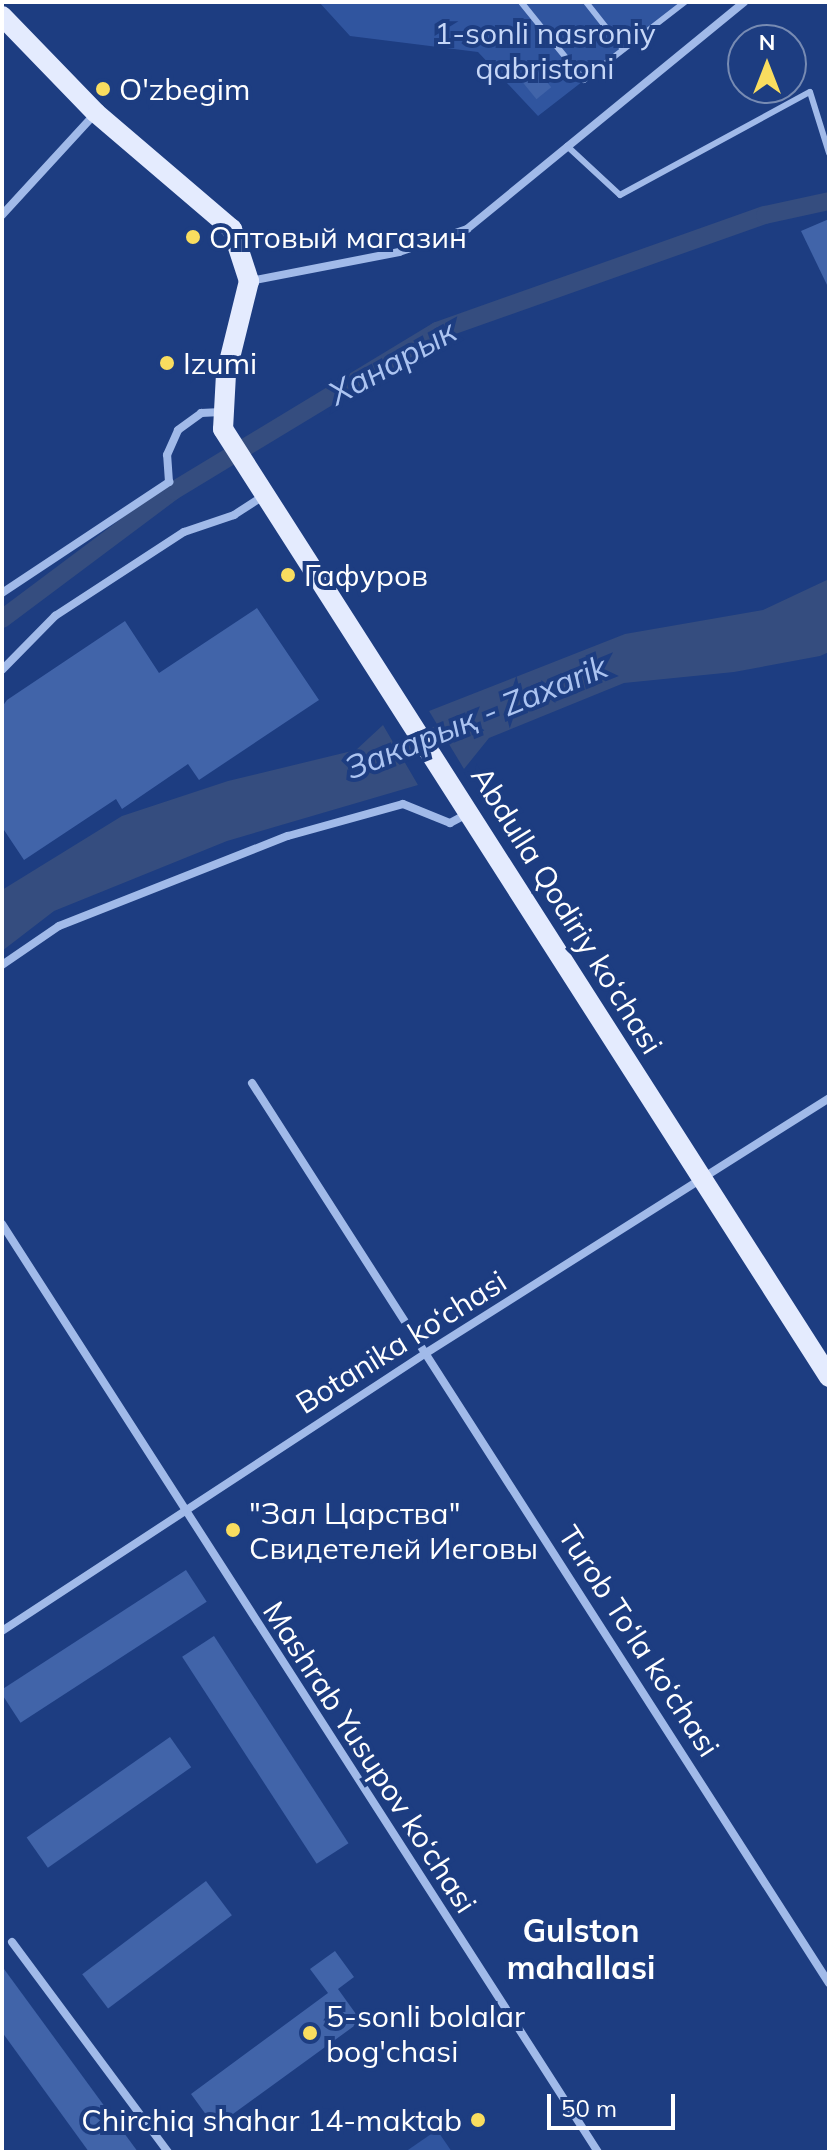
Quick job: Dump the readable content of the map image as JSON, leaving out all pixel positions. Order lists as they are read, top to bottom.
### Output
{
  "streets": {
    "main road": ["Abdulla Qodiriy ko‘chasi"],
    "street": ["Botanika ko‘chasi", "Turob To‘la ko‘chasi", "Mashrab Yusupov ko‘chasi"]
  },
  "crossings": [
    ["Abdulla Qodiriy ko‘chasi", "Botanika ko‘chasi"],
    ["Botanika ko‘chasi", "Turob To‘la ko‘chasi"],
    ["Botanika ko‘chasi", "Mashrab Yusupov ko‘chasi"]
  ],
  "districts": ["Gulston mahallasi"],
  "water": ["Ханарык", "Закарық - Zaxarik"],
  "parks": ["1-sonli nasroniy qabristoni"],
  "places": [
    "O'zbegim",
    "Оптовый магазин",
    "Izumi",
    "Гафуров",
    "\"Зал Царства\" Свидетелей Иеговы",
    "5-sonli bolalar bog'chasi",
    "Chirchiq shahar 14-maktab"
  ],
  "scale_bar": "50 m",
  "north": "top"
}
